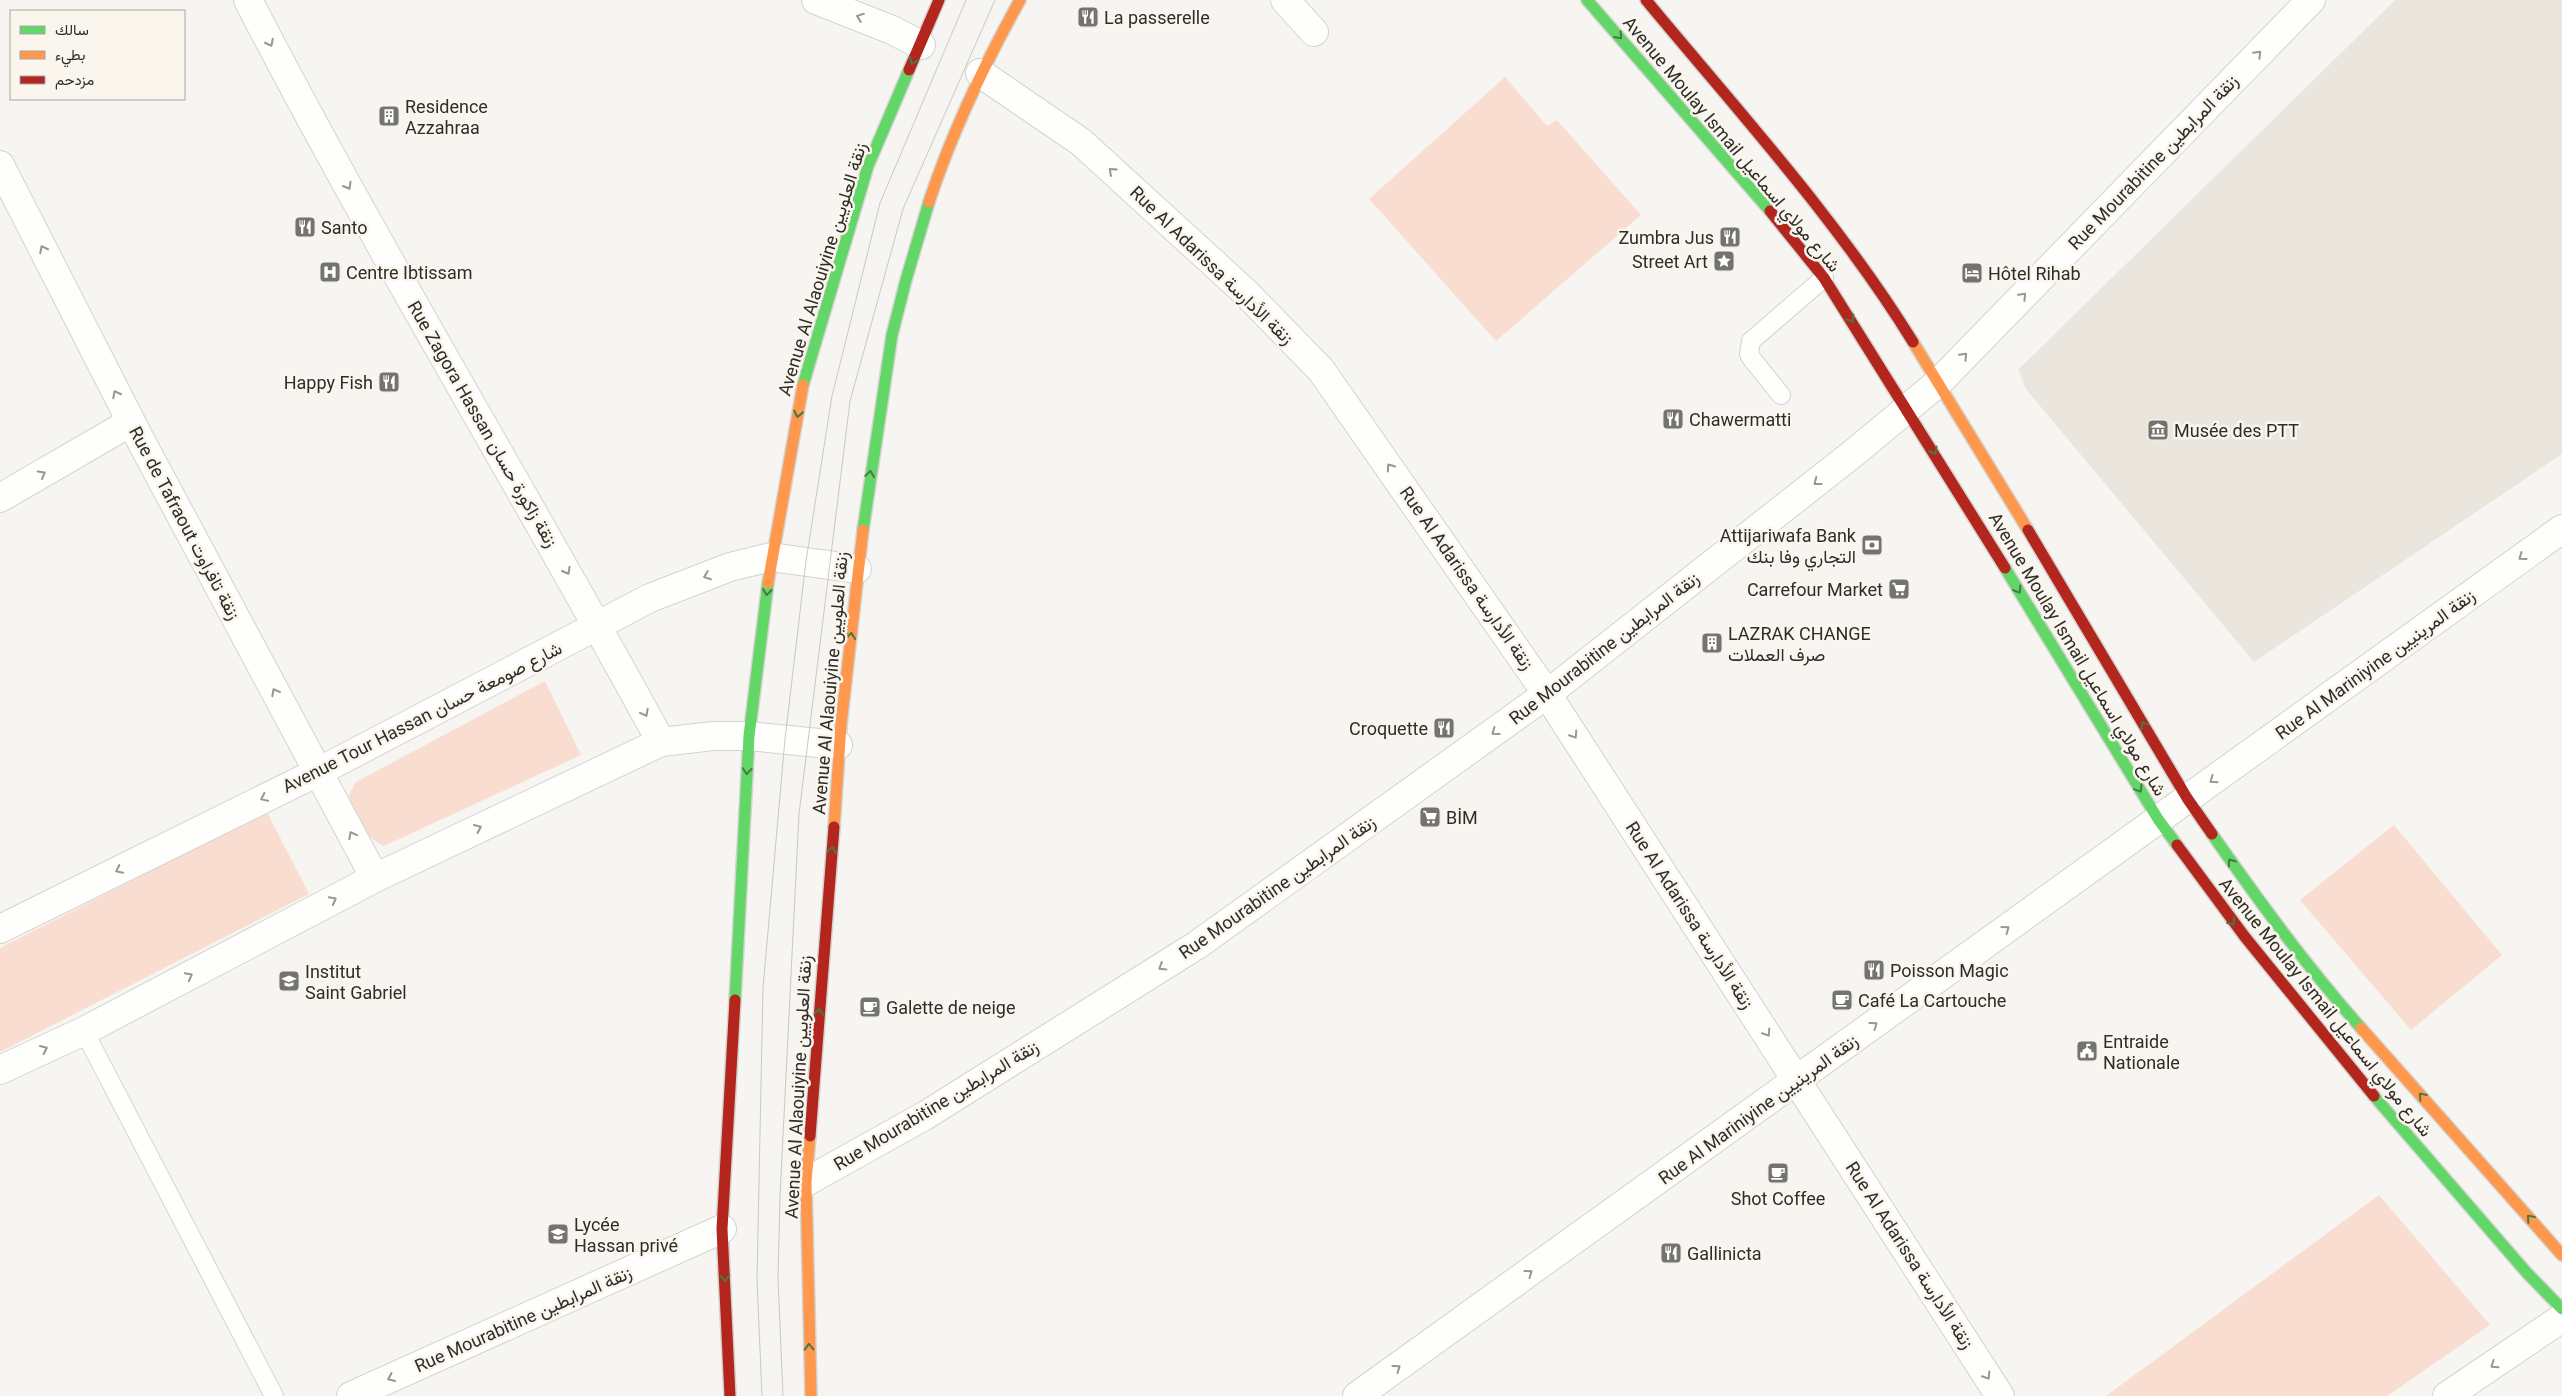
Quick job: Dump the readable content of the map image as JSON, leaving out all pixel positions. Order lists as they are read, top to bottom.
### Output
{
  "streets": {
    "main road": ["Avenue Moulay Ismail شارع مولاي اسماعيل", "Avenue Al Alaouiyine زنقة العلويين"],
    "street": [
      "Rue Mourabitine زنقة المرابطين",
      "Rue Al Adarissa زنقة الأدارسة",
      "Rue Zagora Hassan زنقة زاكورة حسان",
      "Rue de Tafraout زنقة تافراوت",
      "Rue Al Mariniyine زنقة المرينيين",
      "Avenue Tour Hassan شارع صومعة حسان"
    ]
  },
  "crossings": [
    ["Avenue Moulay Ismail شارع مولاي اسماعيل", "Rue Mourabitine زنقة المرابطين"],
    ["Avenue Moulay Ismail شارع مولاي اسماعيل", "Rue Al Mariniyine زنقة المرينيين"],
    ["Rue Mourabitine زنقة المرابطين", "Rue Al Adarissa زنقة الأدارسة"],
    ["Rue Mourabitine زنقة المرابطين", "Avenue Al Alaouiyine زنقة العلويين"],
    ["Rue Al Adarissa زنقة الأدارسة", "Avenue Al Alaouiyine زنقة العلويين"],
    ["Rue Al Adarissa زنقة الأدارسة", "Rue Al Mariniyine زنقة المرينيين"],
    ["Avenue Al Alaouiyine زنقة العلويين", "Avenue Tour Hassan شارع صومعة حسان"],
    ["Rue Zagora Hassan زنقة زاكورة حسان", "Avenue Tour Hassan شارع صومعة حسان"],
    ["Rue de Tafraout زنقة تافراوت", "Avenue Tour Hassan شارع صومعة حسان"]
  ],
  "one_way": ["Rue Zagora Hassan زنقة زاكورة حسان", "Rue de Tafraout زنقة تافراوت"],
  "places": {
    "restaurant": [
      "La passerelle",
      "Santo",
      "Zumbra Jus",
      "Happy Fish",
      "Chawermatti",
      "Croquette",
      "Poisson Magic",
      "Gallinicta"
    ],
    "building": ["Residence Azzahraa", "LAZRAK CHANGE صرف العملات"],
    "place": ["Street Art"],
    "hospital": ["Centre Ibtissam"],
    "hotel": ["Hôtel Rihab"],
    "museum": ["Musée des PTT"],
    "bank": ["Attijariwafa Bank التجاري وفا بنك"],
    "supermarket": ["Carrefour Market", "BİM"],
    "school or university": ["Institut Saint Gabriel", "Lycée Hassan privé"],
    "cafe": ["Café La Cartouche", "Galette de neige", "Shot Coffee"],
    "public building": ["Entraide Nationale"]
  },
  "legend": ["سالك", "بطيء", "مزدحم"]
}
